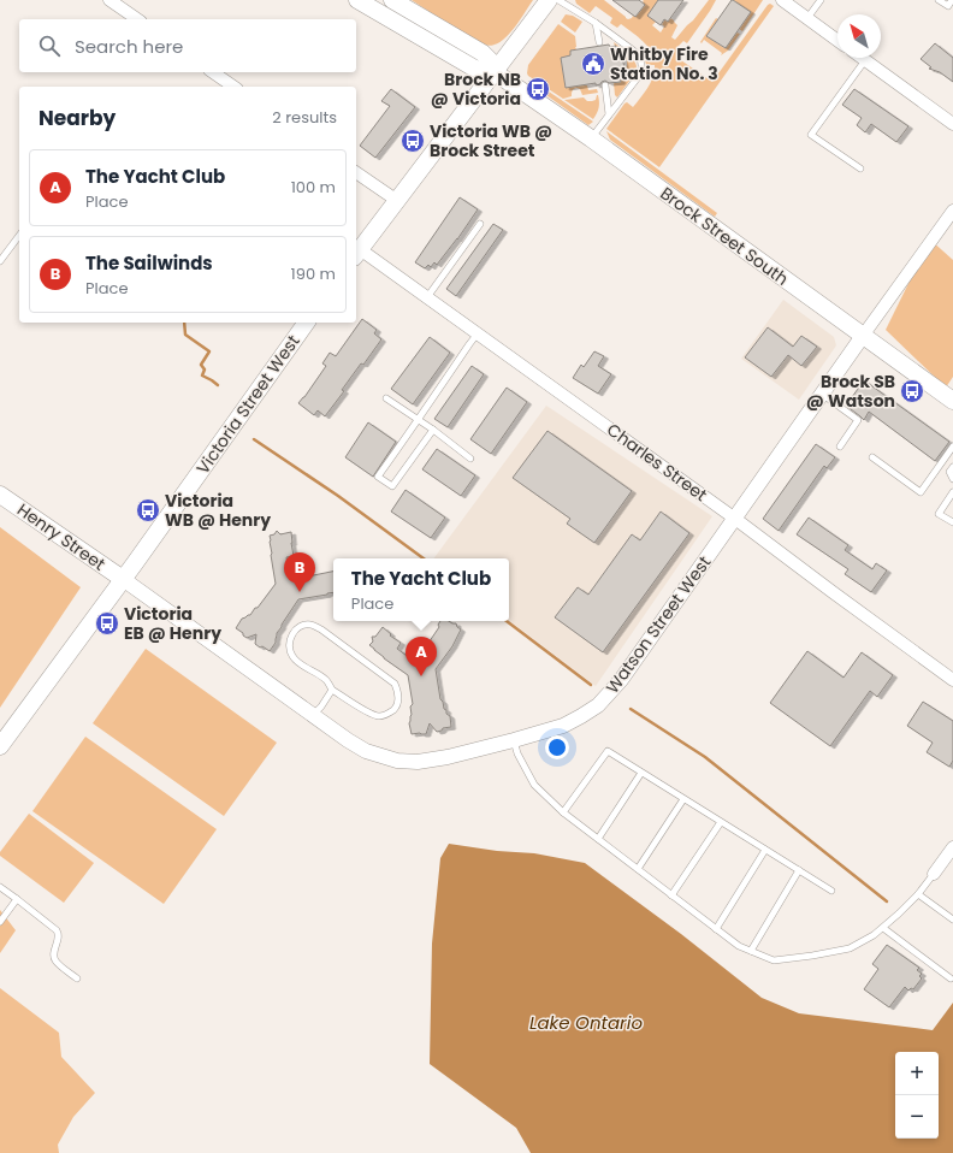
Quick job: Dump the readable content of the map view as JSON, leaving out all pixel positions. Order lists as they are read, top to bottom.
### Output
{
  "streets": {
    "main road": ["Brock Street South", "Victoria Street West", "Henry Street"],
    "street": ["Charles Street", "Watson Street West"]
  },
  "crossings": [
    ["Brock Street South", "Watson Street West"],
    ["Victoria Street West", "Henry Street"],
    ["Victoria Street West", "Watson Street West"],
    ["Charles Street", "Watson Street West"],
    ["Henry Street", "Watson Street West"]
  ],
  "water": ["Lake Ontario"],
  "places": {
    "public building": ["Whitby Fire Station No. 3"],
    "bus stop": [
      "Brock NB @ Victoria",
      "Victoria WB @ Brock Street",
      "Brock SB @ Watson",
      "Victoria WB @ Henry",
      "Victoria EB @ Henry"
    ]
  },
  "north": "top left",
  "page": {
    "search": "Search here",
    "heading": ["Nearby", "2 results"],
    "list": [
      {
        "mark": "A",
        "name": "The Yacht Club",
        "note": "Place",
        "value": "100 m"
      },
      {
        "mark": "B",
        "name": "The Sailwinds",
        "note": "Place",
        "value": "190 m"
      }
    ],
    "pins": ["B", "A"],
    "popup": ["The Yacht Club", "Place"],
    "map_buttons": ["+", "−"]
  }
}
